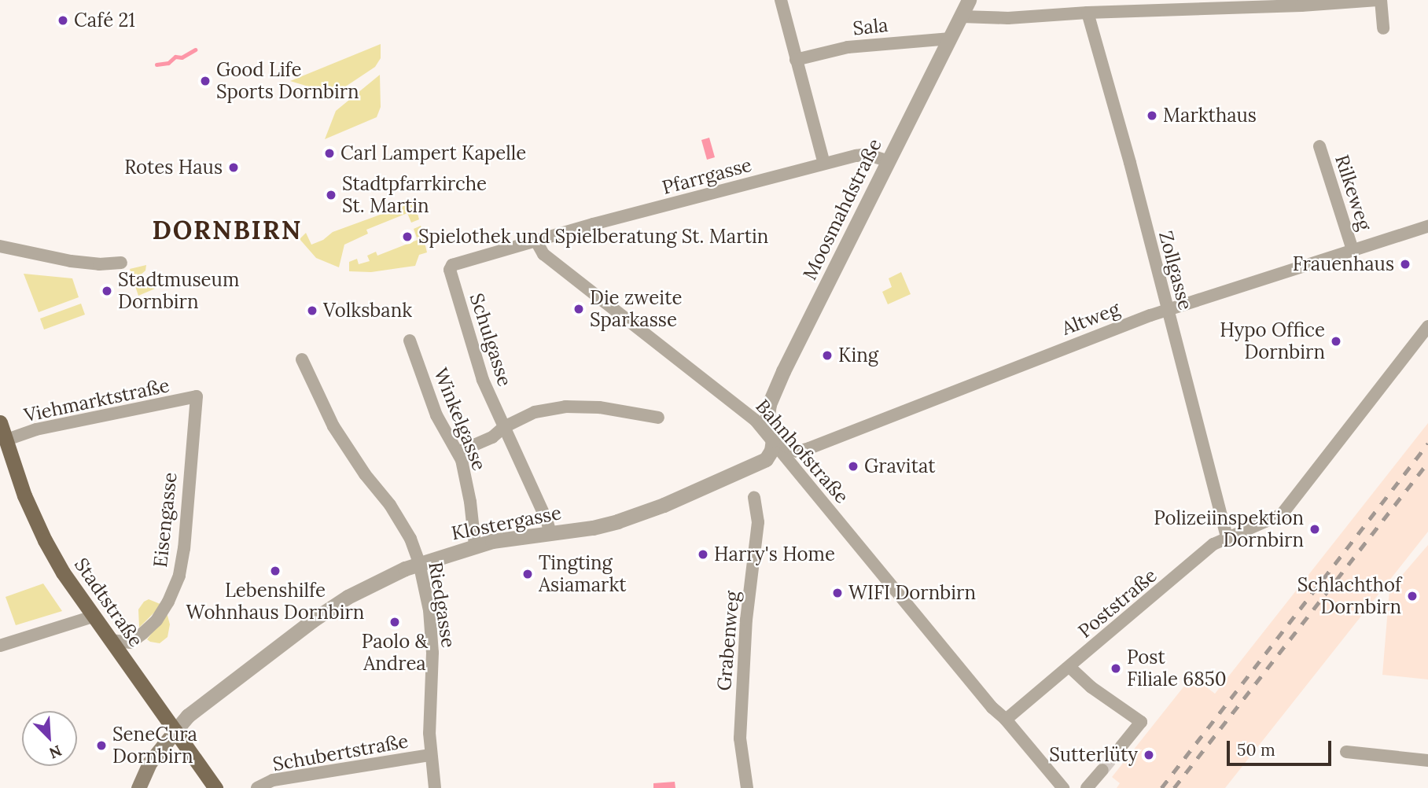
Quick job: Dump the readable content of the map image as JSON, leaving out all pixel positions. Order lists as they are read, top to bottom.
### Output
{
  "streets": {
    "main road": ["Stadtstraße"],
    "street": [
      "Sala",
      "Pfarrgasse",
      "Rilkeweg",
      "Moosmahdstraße",
      "Zollgasse",
      "Altweg",
      "Schulgasse",
      "Viehmarktstraße",
      "Winkelgasse",
      "Bahnhofstraße",
      "Eisengasse",
      "Klostergasse",
      "Poststraße",
      "Riedgasse",
      "Grabenweg",
      "Schubertstraße"
    ]
  },
  "crossings": [
    ["Sala", "Moosmahdstraße"],
    ["Pfarrgasse", "Moosmahdstraße"],
    ["Pfarrgasse", "Schulgasse"],
    ["Pfarrgasse", "Bahnhofstraße"],
    ["Rilkeweg", "Altweg"],
    ["Moosmahdstraße", "Altweg"],
    ["Moosmahdstraße", "Bahnhofstraße"],
    ["Moosmahdstraße", "Klostergasse"],
    ["Zollgasse", "Altweg"],
    ["Zollgasse", "Poststraße"],
    ["Altweg", "Bahnhofstraße"],
    ["Altweg", "Klostergasse"],
    ["Schulgasse", "Bahnhofstraße"],
    ["Schulgasse", "Klostergasse"],
    ["Viehmarktstraße", "Eisengasse"],
    ["Viehmarktstraße", "Stadtstraße"],
    ["Winkelgasse", "Klostergasse"],
    ["Bahnhofstraße", "Klostergasse"],
    ["Bahnhofstraße", "Poststraße"],
    ["Eisengasse", "Stadtstraße"],
    ["Klostergasse", "Stadtstraße"],
    ["Klostergasse", "Riedgasse"],
    ["Riedgasse", "Schubertstraße"]
  ],
  "districts": ["DORNBIRN"],
  "places": [
    "Café 21",
    "Good Life Sports Dornbirn",
    "Markthaus",
    "Carl Lampert Kapelle",
    "Rotes Haus",
    "Stadtpfarrkirche St. Martin",
    "Spielothek und Spielberatung St. Martin",
    "Frauenhaus",
    "Stadtmuseum Dornbirn",
    "Die zweite Sparkasse",
    "Volksbank",
    "Hypo Office Dornbirn",
    "King",
    "Gravitat",
    "Polizeiinspektion Dornbirn",
    "Harry's Home",
    "Lebenshilfe Wohnhaus Dornbirn",
    "Tingting Asiamarkt",
    "WIFI Dornbirn",
    "Schlachthof Dornbirn",
    "Paolo & Andrea",
    "Post Filiale 6850",
    "SeneCura Dornbirn",
    "Sutterlüty"
  ],
  "scale_bar": "50 m",
  "north": "bottom right"
}
